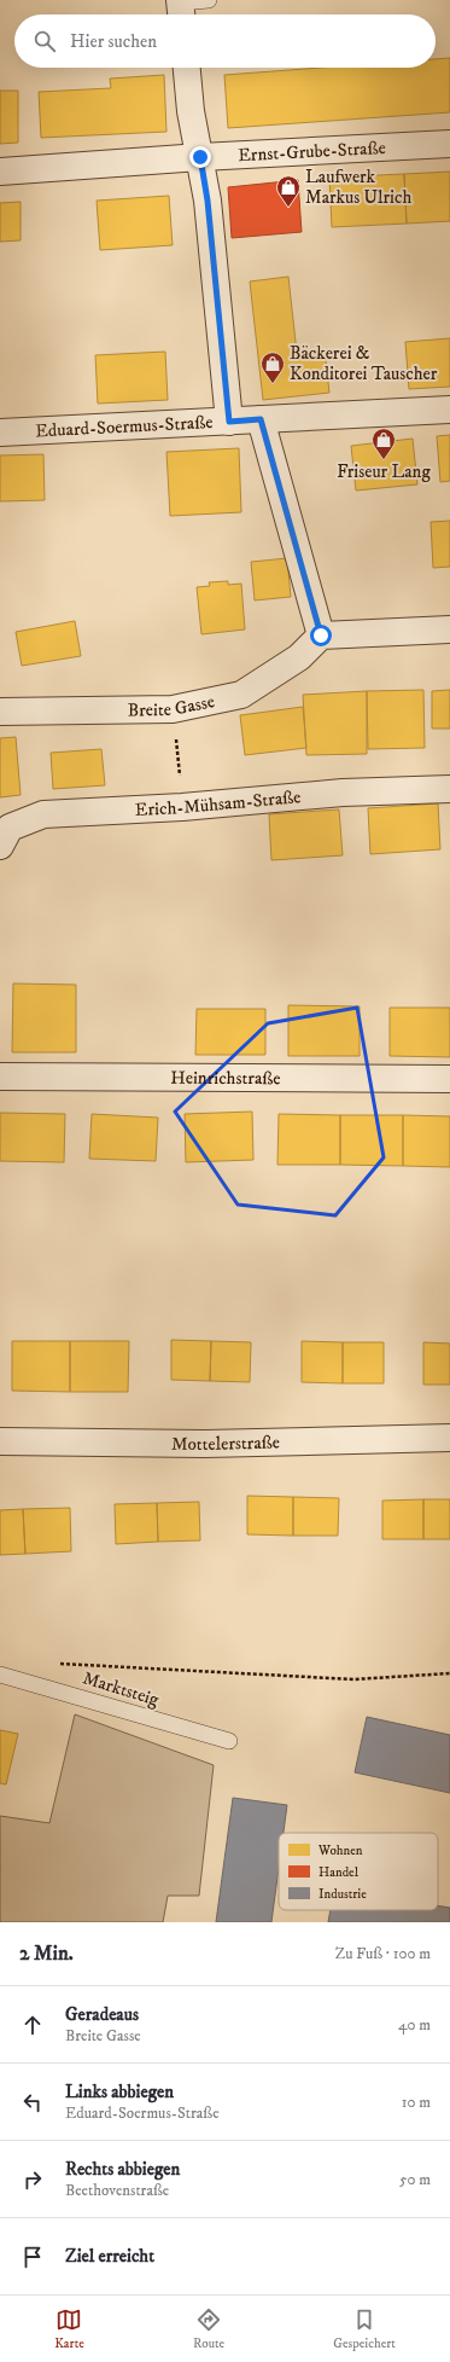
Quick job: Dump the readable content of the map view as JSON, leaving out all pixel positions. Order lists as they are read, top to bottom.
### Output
{
  "streets": {
    "street": [
      "Ernst-Grube-Straße",
      "Eduard-Soermus-Straße",
      "Breite Gasse",
      "Erich-Mühsam-Straße",
      "Heinrichstraße",
      "Mottelerstraße"
    ],
    "lane": ["Marktsteig"]
  },
  "places": {
    "shop": ["Laufwerk Markus Ulrich", "Bäckerei & Konditorei Tauscher", "Friseur Lang"]
  },
  "legend": ["Wohnen", "Handel", "Industrie"],
  "page": {
    "search": "Hier suchen",
    "heading": ["2 Min.", "Zu Fuß · 100 m"],
    "list": [
      ["Geradeaus", "Breite Gasse", "40 m"],
      ["Links abbiegen", "Eduard-Soermus-Straße", "10 m"],
      ["Rechts abbiegen", "Beethovenstraße", "50 m"],
      "Ziel erreicht"
    ],
    "nav": ["Karte", "Route", "Gespeichert"]
  }
}
